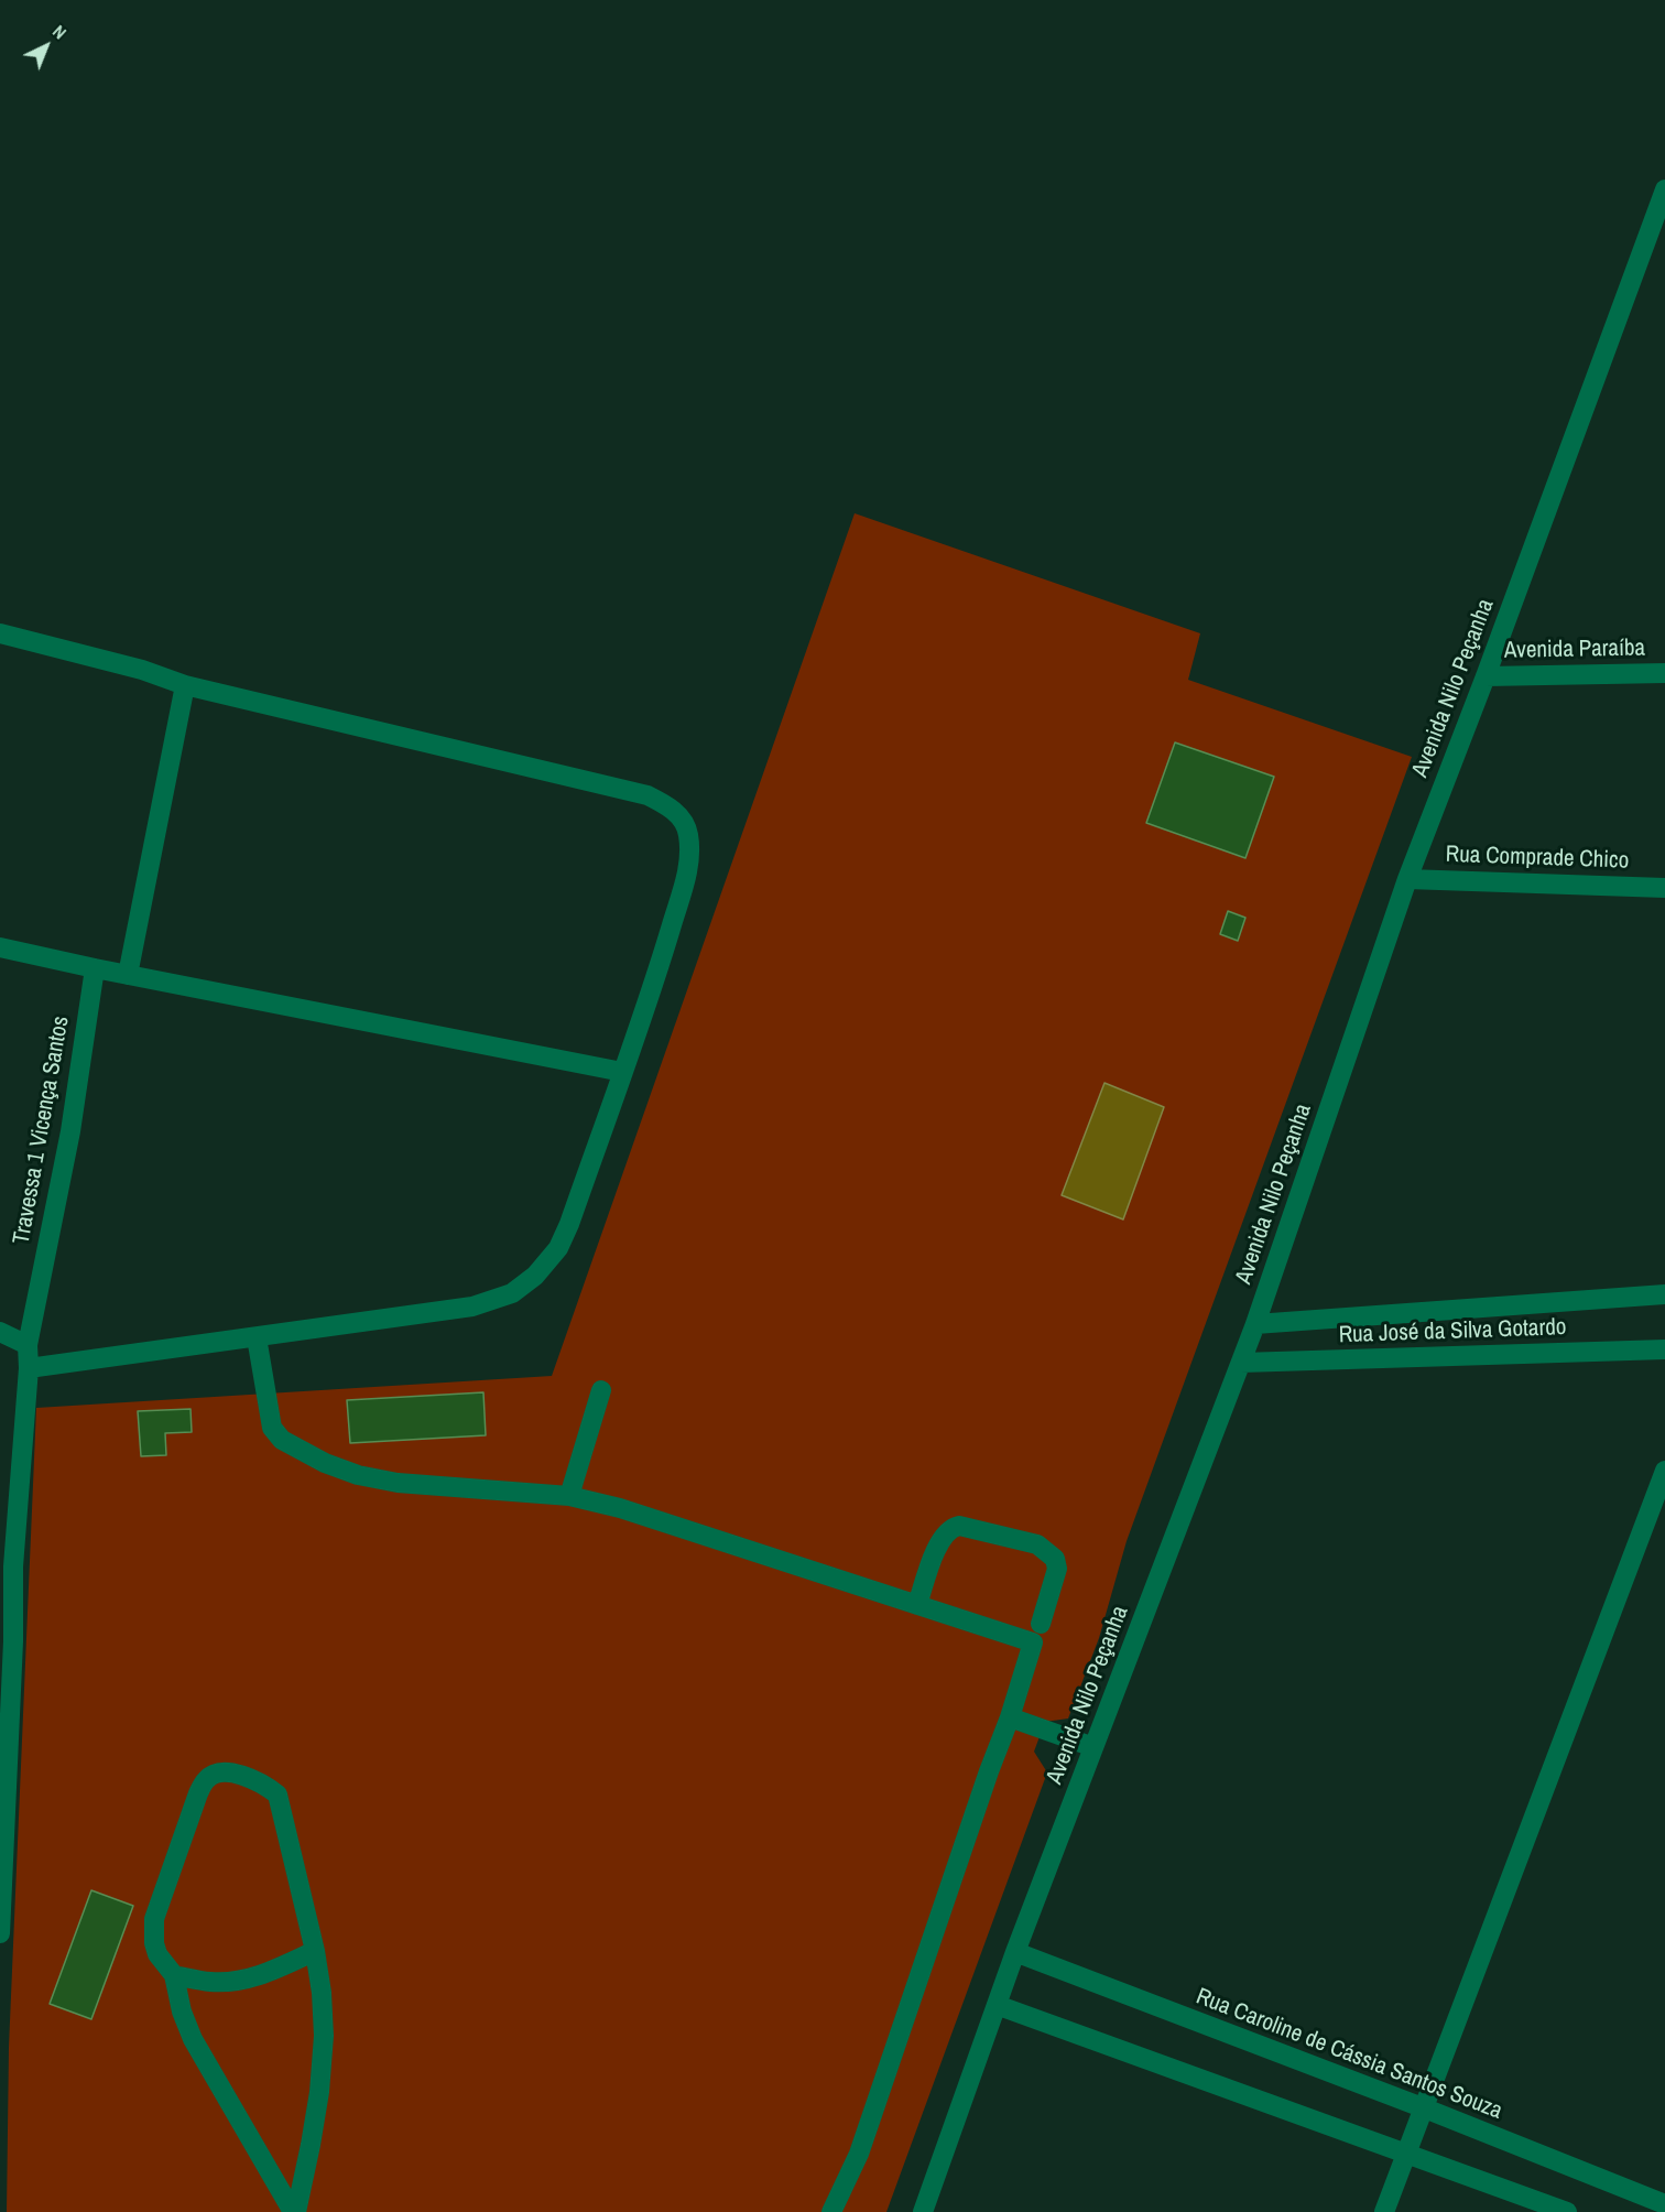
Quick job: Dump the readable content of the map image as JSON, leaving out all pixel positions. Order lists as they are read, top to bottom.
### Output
{
  "streets": {
    "street": [
      "Avenida Paraíba",
      "Avenida Nilo Peçanha",
      "Rua Comprade Chico",
      "Travessa 1 Vicença Santos",
      "Rua José da Silva Gotardo",
      "Rua Caroline de Cássia Santos Souza"
    ]
  },
  "crossings": [
    ["Avenida Paraíba", "Avenida Nilo Peçanha"],
    ["Avenida Nilo Peçanha", "Rua Comprade Chico"],
    ["Avenida Nilo Peçanha", "Rua José da Silva Gotardo"],
    ["Avenida Nilo Peçanha", "Rua Caroline de Cássia Santos Souza"]
  ],
  "north": "top right"
}
